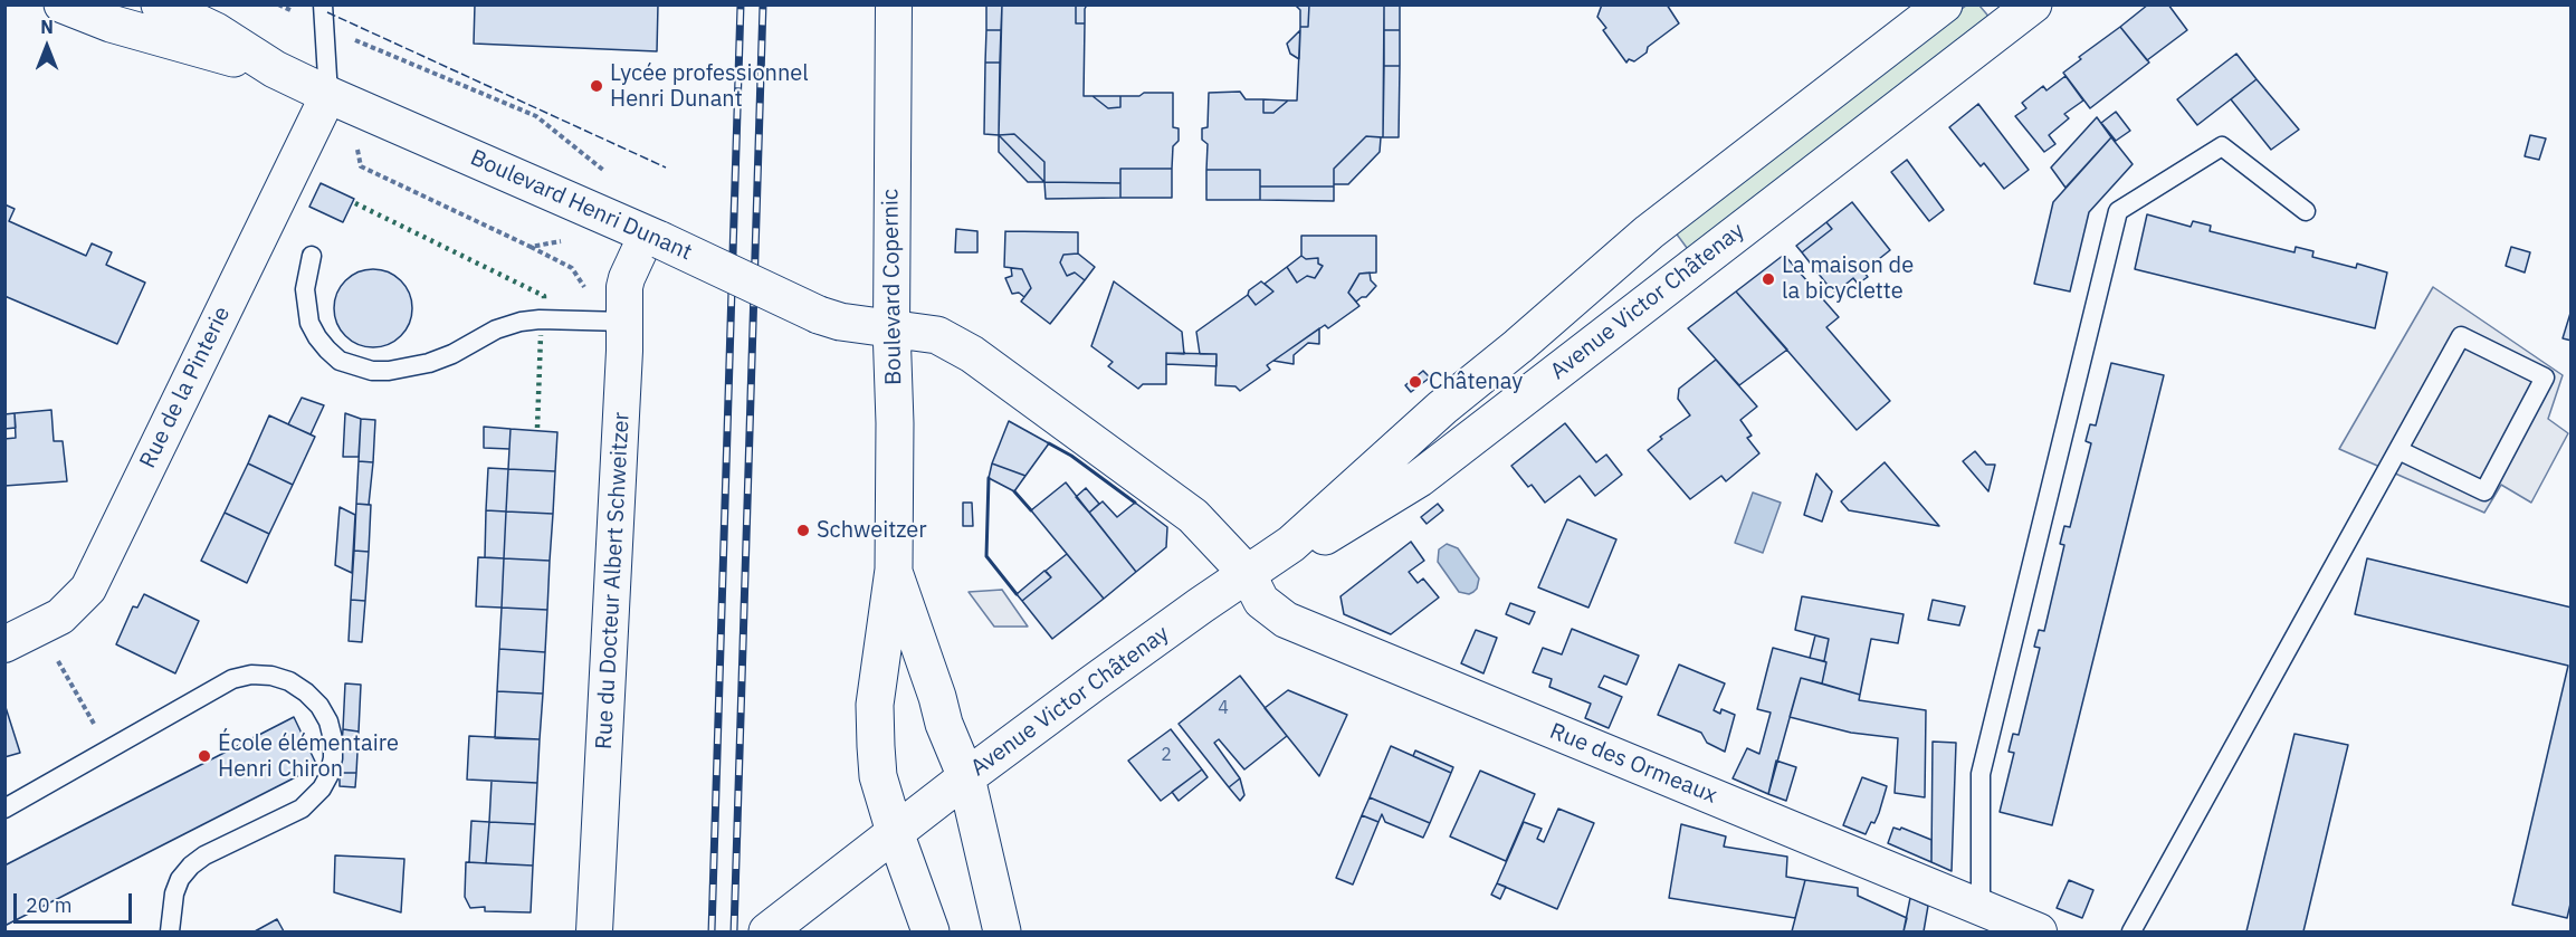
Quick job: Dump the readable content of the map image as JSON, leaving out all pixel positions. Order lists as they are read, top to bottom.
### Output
{
  "streets": {
    "main road": ["Boulevard Henri Dunant", "Boulevard Copernic", "Avenue Victor Châtenay"],
    "street": ["Rue de la Pinterie", "Rue du Docteur Albert Schweitzer", "Rue des Ormeaux"]
  },
  "crossings": [
    ["Boulevard Henri Dunant", "Boulevard Copernic"],
    ["Boulevard Henri Dunant", "Avenue Victor Châtenay"],
    ["Boulevard Henri Dunant", "Rue de la Pinterie"],
    ["Boulevard Henri Dunant", "Rue du Docteur Albert Schweitzer"],
    ["Boulevard Henri Dunant", "Rue des Ormeaux"],
    ["Boulevard Copernic", "Avenue Victor Châtenay"],
    ["Avenue Victor Châtenay", "Rue des Ormeaux"]
  ],
  "places": [
    "Lycée professionnel Henri Dunant",
    "La maison de la bicyclette",
    "Châtenay",
    "Schweitzer",
    "École élémentaire Henri Chiron"
  ],
  "house_numbers": ["4", "2"],
  "scale_bar": "20 m",
  "north": "top"
}
